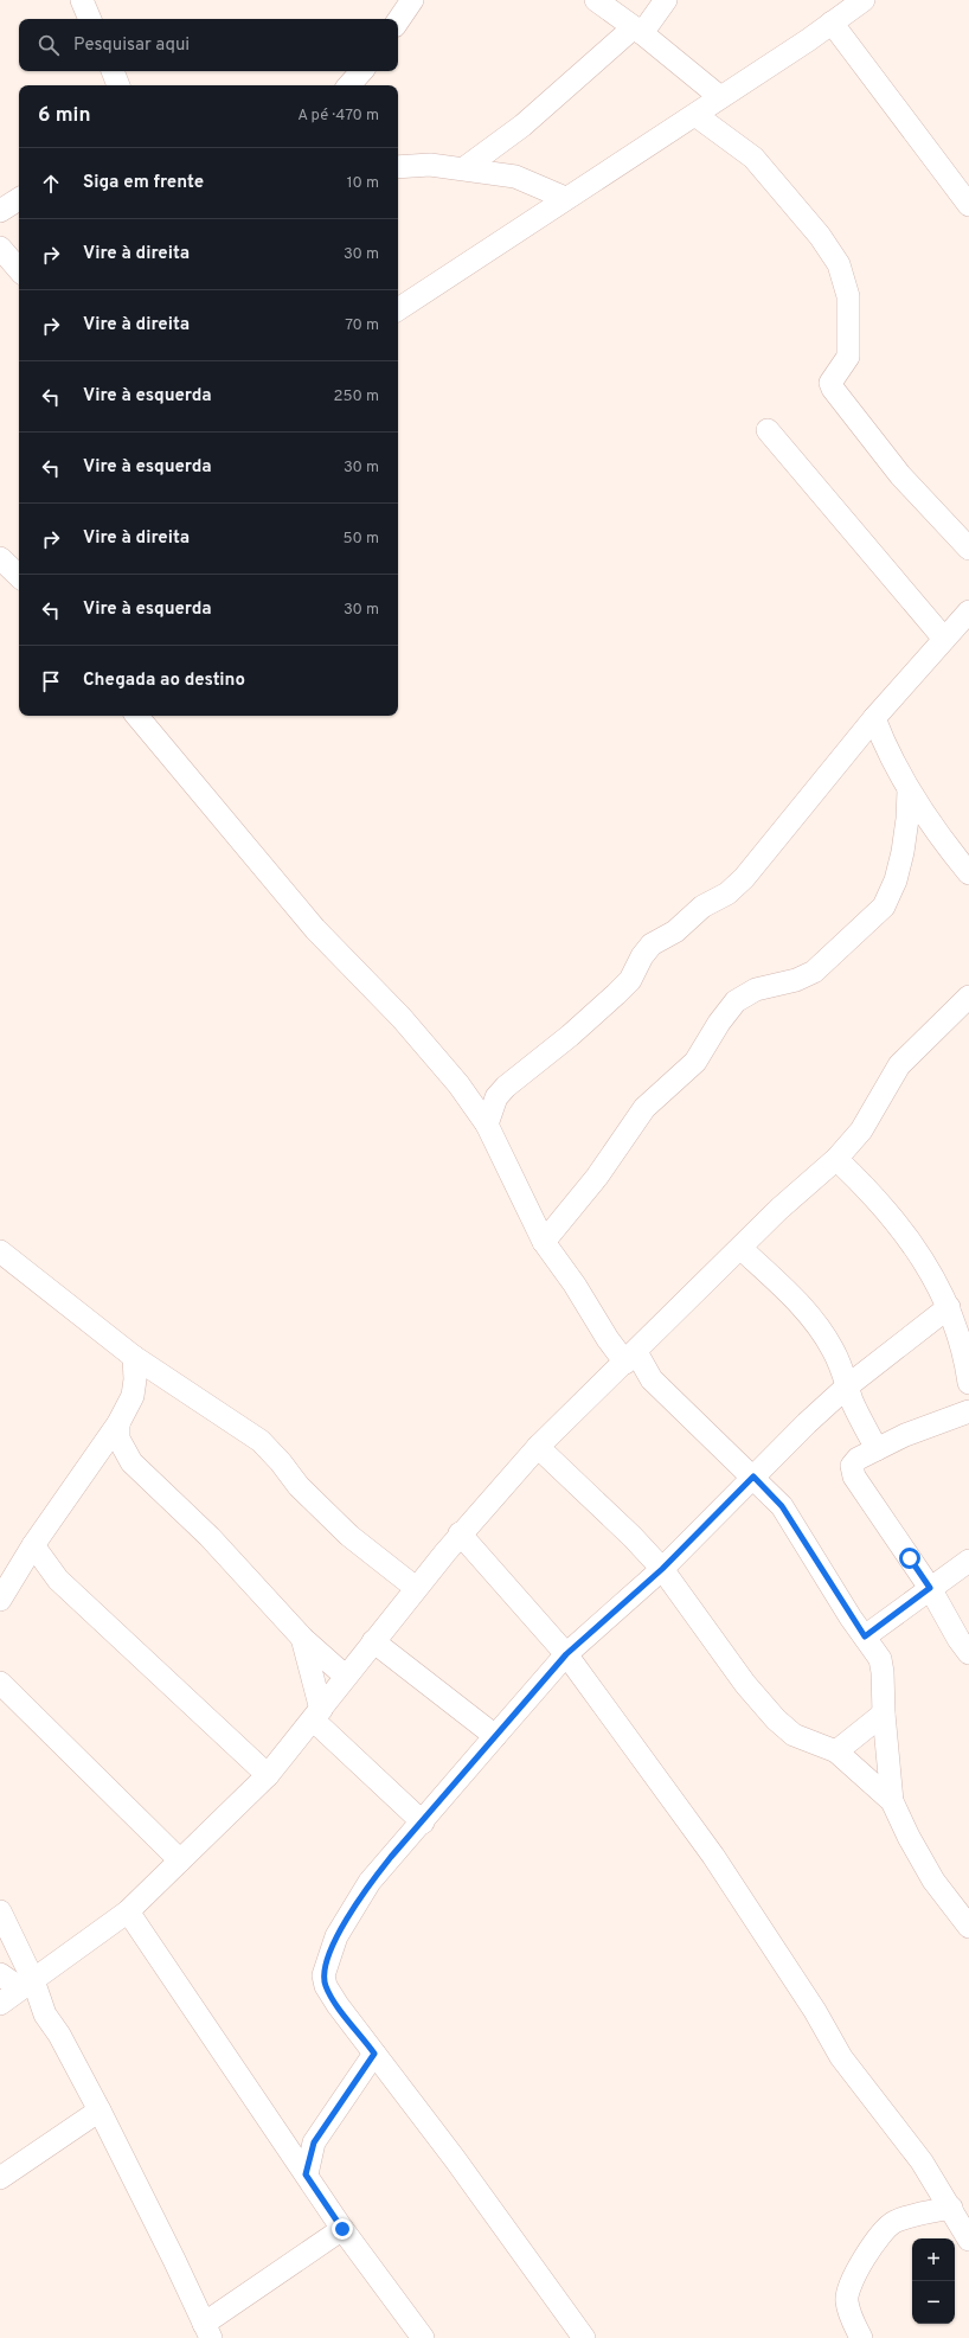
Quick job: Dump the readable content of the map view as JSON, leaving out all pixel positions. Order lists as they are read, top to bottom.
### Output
{
  "page": {
    "search": "Pesquisar aqui",
    "heading": ["6 min", "A pé · 470 m"],
    "list": [
      ["Siga em frente", "10 m"],
      ["Vire à direita", "30 m"],
      ["Vire à direita", "70 m"],
      ["Vire à esquerda", "250 m"],
      ["Vire à esquerda", "30 m"],
      ["Vire à direita", "50 m"],
      ["Vire à esquerda", "30 m"],
      "Chegada ao destino"
    ],
    "map_buttons": ["+", "−"]
  }
}
